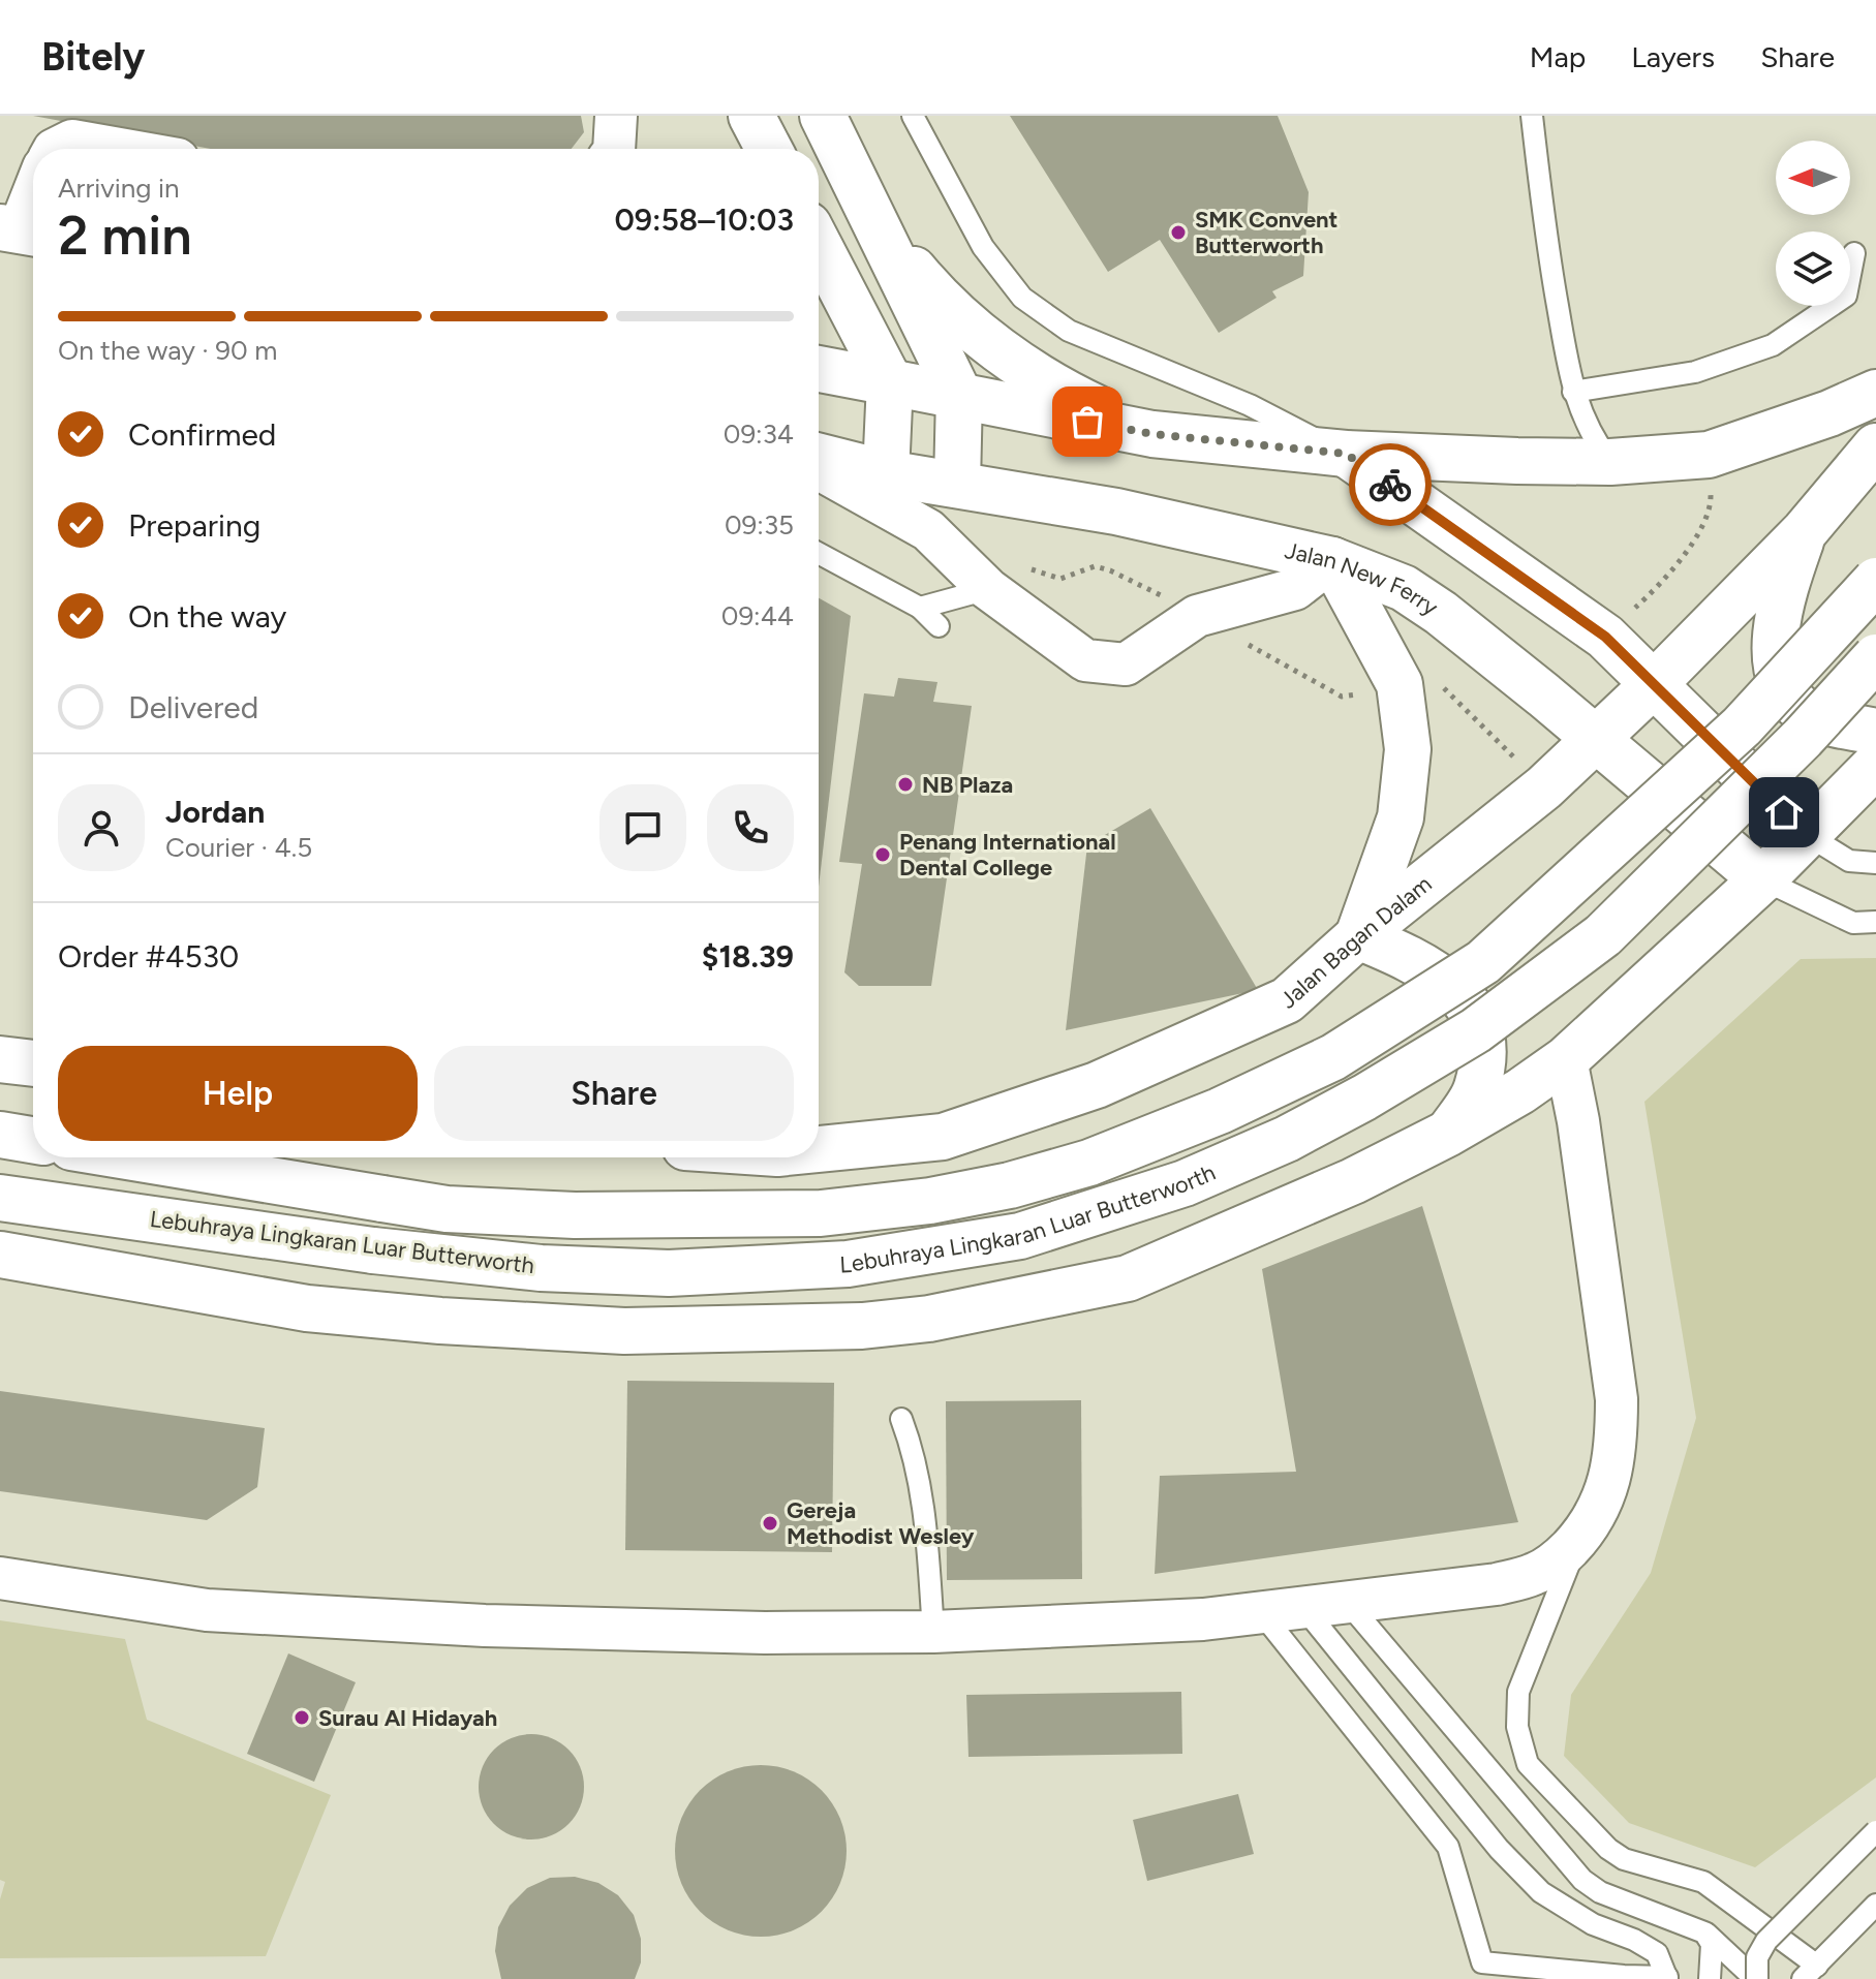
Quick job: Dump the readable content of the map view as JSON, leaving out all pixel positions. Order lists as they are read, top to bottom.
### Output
{
  "streets": {
    "main road": ["Jalan New Ferry", "Jalan Bagan Dalam", "Lebuhraya Lingkaran Luar Butterworth"]
  },
  "crossings": [
    ["Jalan New Ferry", "Jalan Bagan Dalam"]
  ],
  "places": [
    "SMK Convent Butterworth",
    "NB Plaza",
    "Penang International Dental College",
    "Gereja Methodist Wesley",
    "Surau Al Hidayah"
  ],
  "north": "left",
  "page": {
    "header": "Bitely",
    "nav": ["Map", "Layers", "Share"],
    "heading": ["2 min", "Arriving in", "09:58–10:03"],
    "panel": [
      "Jordan",
      "Courier · 4.5",
      "Order #4530",
      "$18.39"
    ],
    "bar": "On the way · 90 m",
    "list": [
      ["Confirmed", "09:34"],
      ["Preparing", "09:35"],
      ["On the way", "09:44"],
      "Delivered"
    ],
    "buttons": ["Help", "Share"]
  }
}
